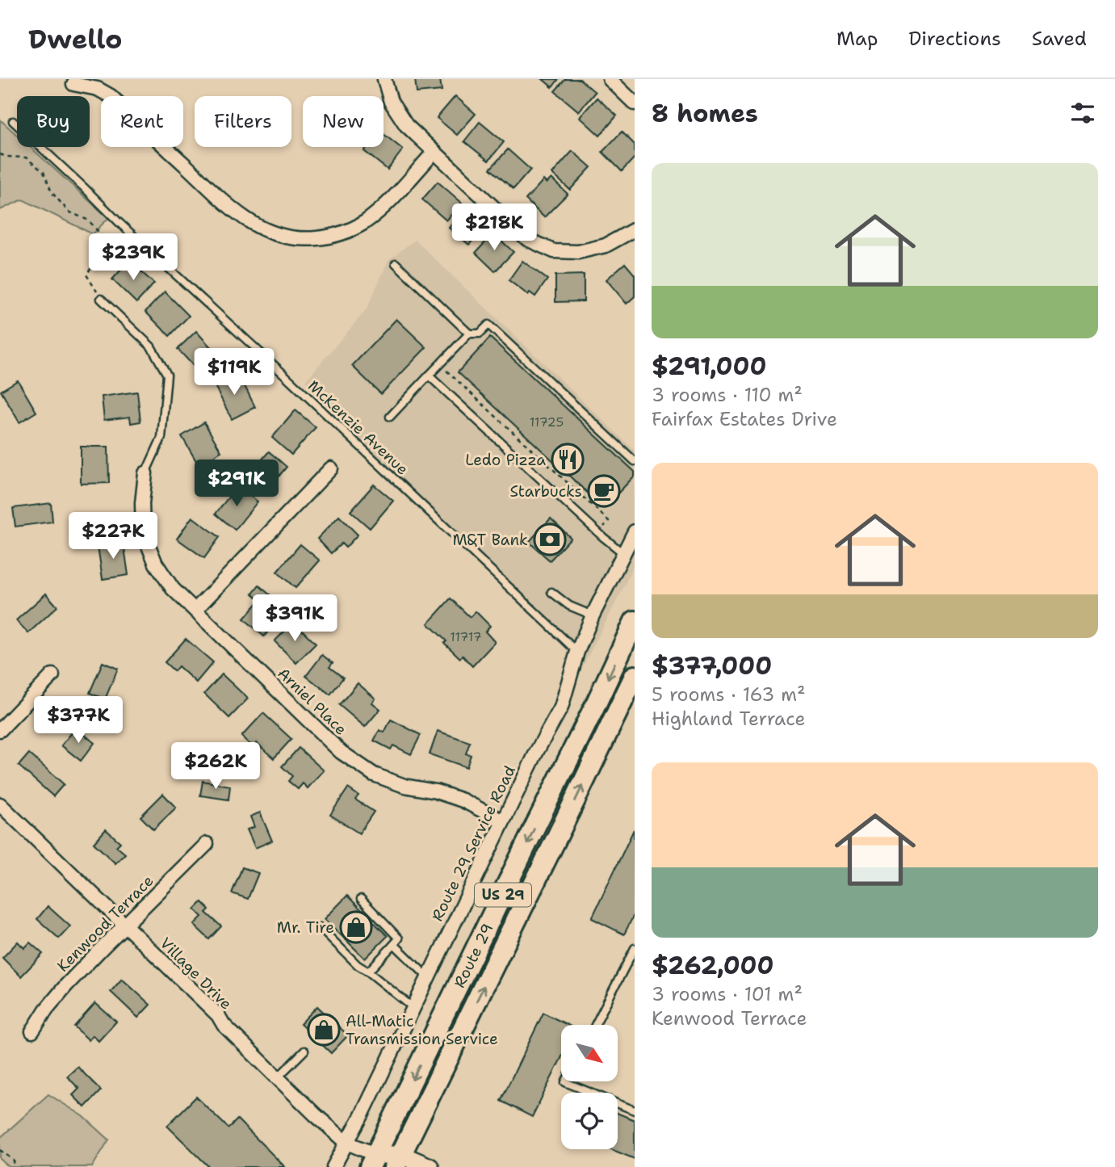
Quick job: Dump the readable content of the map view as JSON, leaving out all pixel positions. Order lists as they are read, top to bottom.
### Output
{
  "streets": {
    "main road": ["US 29", "Route 29"],
    "street": [
      "Arniel Place",
      "Route 29 Service Road",
      "Kenwood Terrace",
      "Village Drive"
    ],
    "lane": ["McKenzie Avenue"]
  },
  "crossings": [
    ["McKenzie Avenue", "Route 29 Service Road"],
    ["Arniel Place", "Route 29 Service Road"],
    ["Route 29 Service Road", "Village Drive"],
    ["Kenwood Terrace", "Village Drive"],
    ["Route 29", "Village Drive"]
  ],
  "places": {
    "restaurant": ["Ledo Pizza"],
    "cafe": ["Starbucks"],
    "bank": ["M&T Bank"],
    "shop": ["Mr. Tire", "All-Matic Transmission Service"]
  },
  "house_numbers": ["11725", "11717"],
  "north": "bottom right",
  "page": {
    "header": "Dwello",
    "nav": ["Map", "Directions", "Saved"],
    "heading": "8 homes",
    "chip": [
      "Buy",
      "Rent",
      "Filters",
      "New"
    ],
    "list": [
      {
        "name": "$291,000",
        "note": "3 rooms · 110 m² · Fairfax Estates Drive"
      },
      {
        "name": "$377,000",
        "note": "5 rooms · 163 m² · Highland Terrace"
      },
      {
        "name": "$262,000",
        "note": "3 rooms · 101 m² · Kenwood Terrace"
      }
    ],
    "price": [
      "$218K",
      "$239K",
      "$119K",
      "$291K",
      "$227K",
      "$391K",
      "$377K",
      "$262K"
    ]
  }
}
